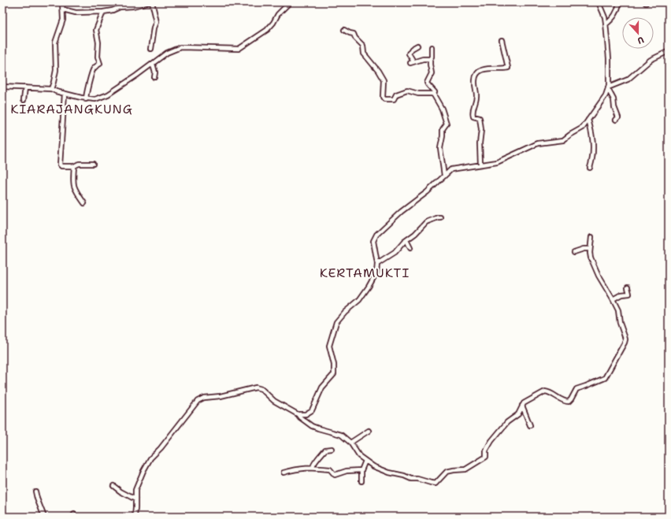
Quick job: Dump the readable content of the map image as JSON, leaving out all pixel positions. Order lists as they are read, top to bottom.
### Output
{
  "districts": ["KIARAJANGKUNG", "KERTAMUKTI"],
  "north": "bottom"
}
